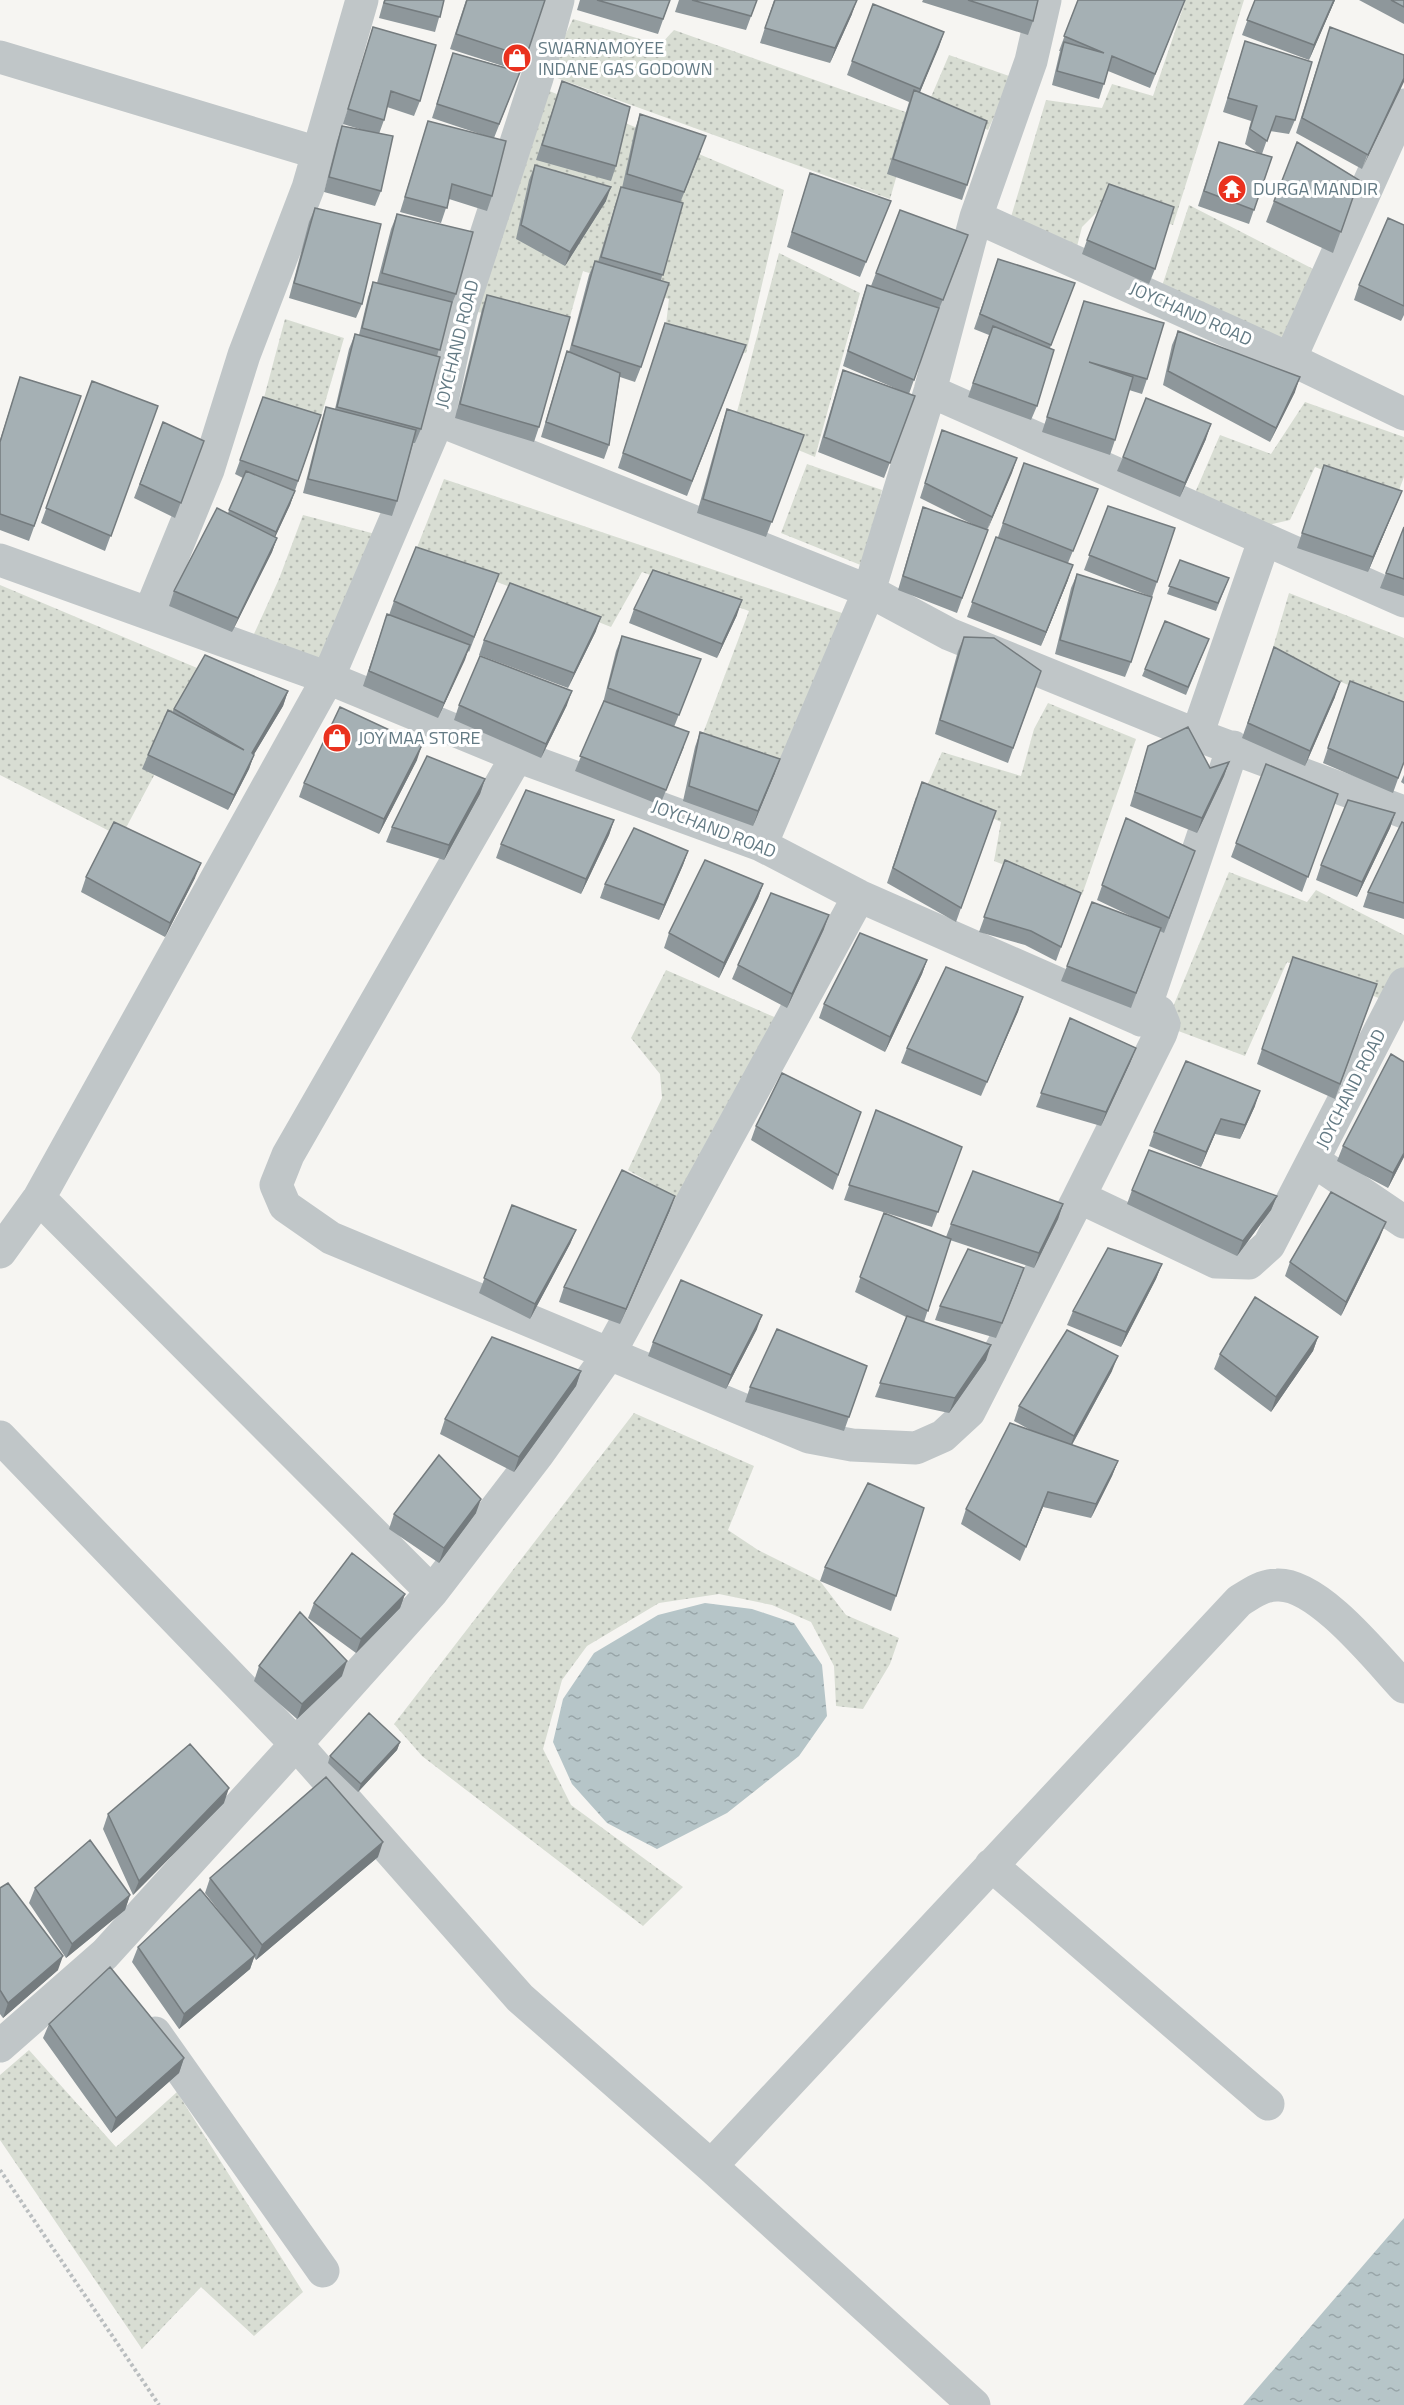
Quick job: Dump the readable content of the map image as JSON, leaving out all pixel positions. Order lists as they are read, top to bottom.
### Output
{
  "streets": {
    "street": ["JOYCHAND ROAD"]
  },
  "places": {
    "shop": ["SWARNAMOYEE INDANE GAS GODOWN", "JOY MAA STORE"],
    "temple": ["DURGA MANDIR"]
  }
}
